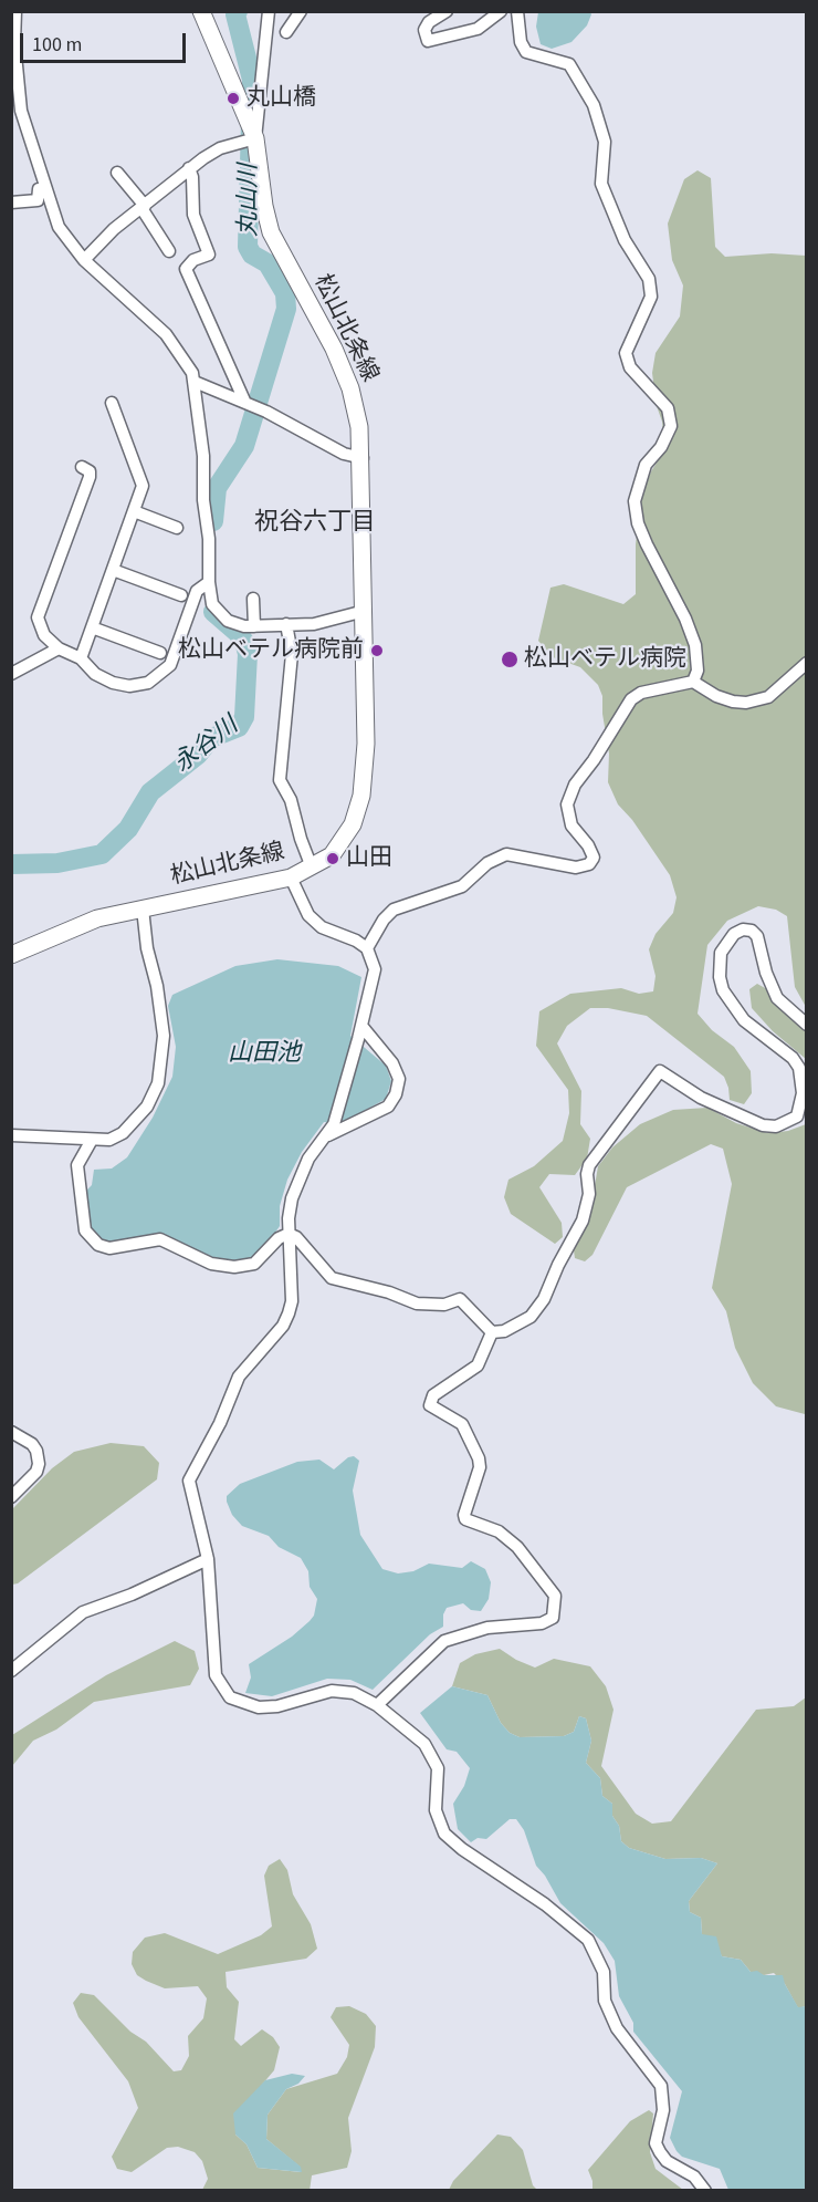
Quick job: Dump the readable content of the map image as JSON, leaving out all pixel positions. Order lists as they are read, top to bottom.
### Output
{
  "streets": {
    "main road": ["松山北条線"]
  },
  "districts": ["祝谷六丁目"],
  "water": ["丸山川", "永谷川", "山田池"],
  "places": [
    "丸山橋",
    "松山ベテル病院前",
    "松山ベテル病院",
    "山田"
  ],
  "scale_bar": "100 m"
}
